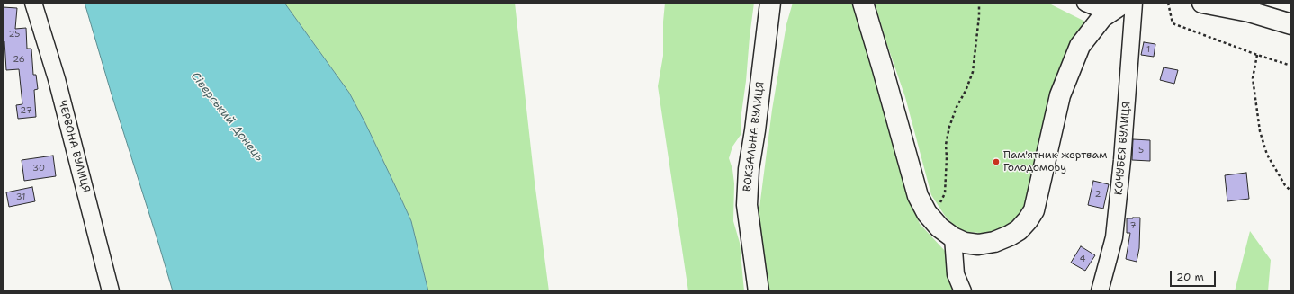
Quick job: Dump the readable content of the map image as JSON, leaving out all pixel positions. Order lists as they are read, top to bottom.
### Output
{
  "streets": {
    "main road": ["ВОКЗАЛЬНА ВУЛИЦЯ"],
    "street": ["ЧЕРВОНА ВУЛИЦЯ", "КОЧУБЕЯ ВУЛИЦЯ"]
  },
  "water": ["Сіверський Донець"],
  "places": ["Пам'ятник жертвам Голодомору"],
  "house_numbers": [
    "25",
    "1",
    "26",
    "27",
    "5",
    "30",
    "2",
    "31",
    "7",
    "4"
  ],
  "scale_bar": "20 m"
}
